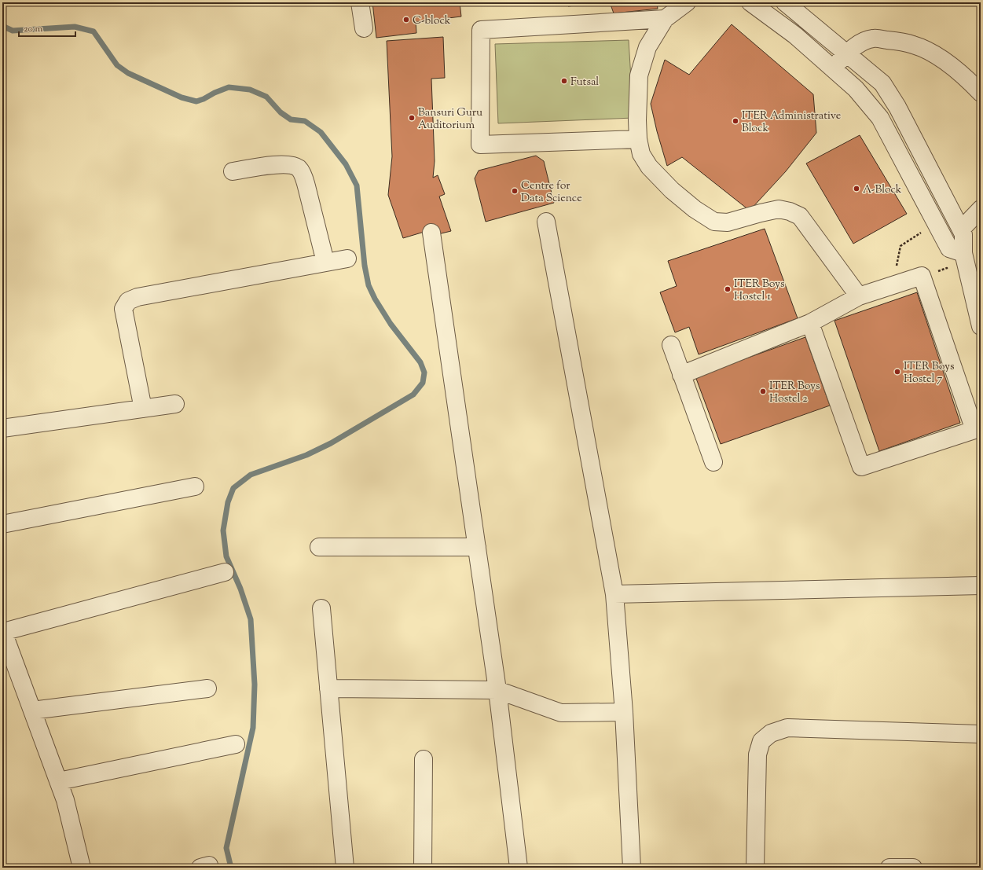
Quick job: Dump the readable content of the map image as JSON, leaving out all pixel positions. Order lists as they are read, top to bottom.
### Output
{
  "places": [
    "C-block",
    "Futsal",
    "Bansuri Guru Auditorium",
    "ITER Administrative Block",
    "A-Block",
    "Centre for Data Science",
    "ITER Boys Hostel 1",
    "ITER Boys Hostel 7",
    "ITER Boys Hostel 2"
  ],
  "scale_bar": "20 m"
}
